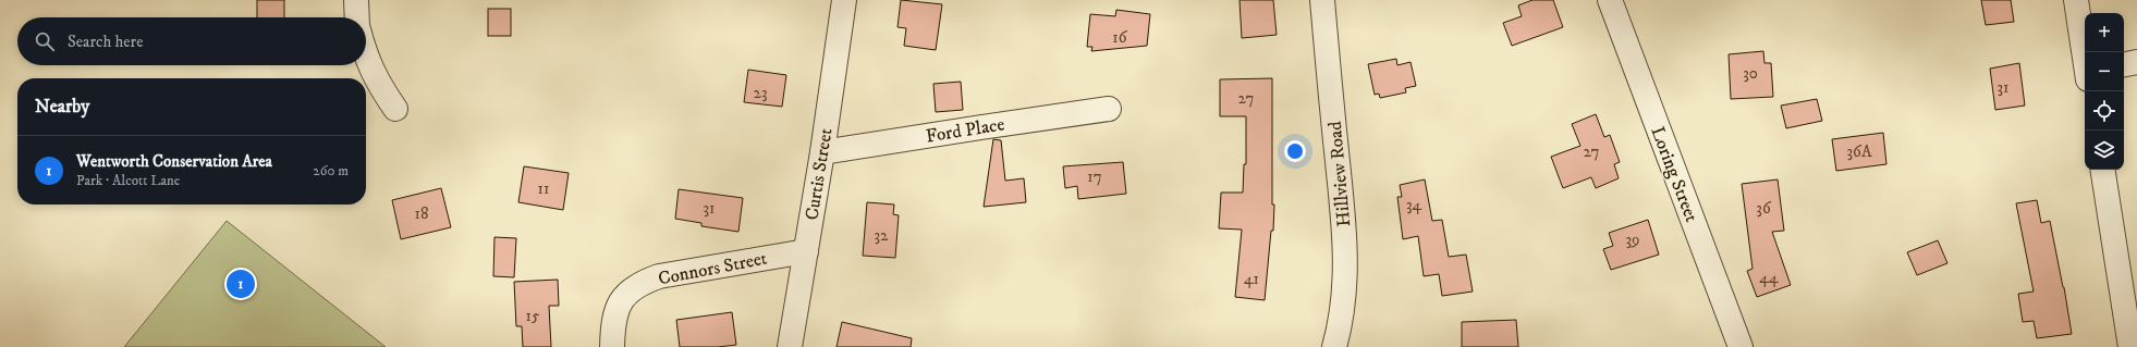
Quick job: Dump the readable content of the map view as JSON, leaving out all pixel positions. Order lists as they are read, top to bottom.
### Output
{
  "streets": {
    "street": [
      "Ford Place",
      "Curtis Street",
      "Hillview Road",
      "Loring Street",
      "Connors Street"
    ]
  },
  "crossings": [
    ["Ford Place", "Curtis Street"],
    ["Curtis Street", "Connors Street"]
  ],
  "house_numbers": [
    "16",
    "30",
    "31",
    "23",
    "27",
    "27",
    "36A",
    "17",
    "11",
    "34",
    "31",
    "36",
    "18",
    "32",
    "39",
    "44",
    "41",
    "15"
  ],
  "page": {
    "map_buttons": ["+", "−"],
    "search": "Search here",
    "heading": "Nearby",
    "list": [
      {
        "mark": "1",
        "name": "Wentworth Conservation Area",
        "note": "Park · Alcott Lane",
        "value": "260 m"
      }
    ],
    "pins": "1"
  }
}
